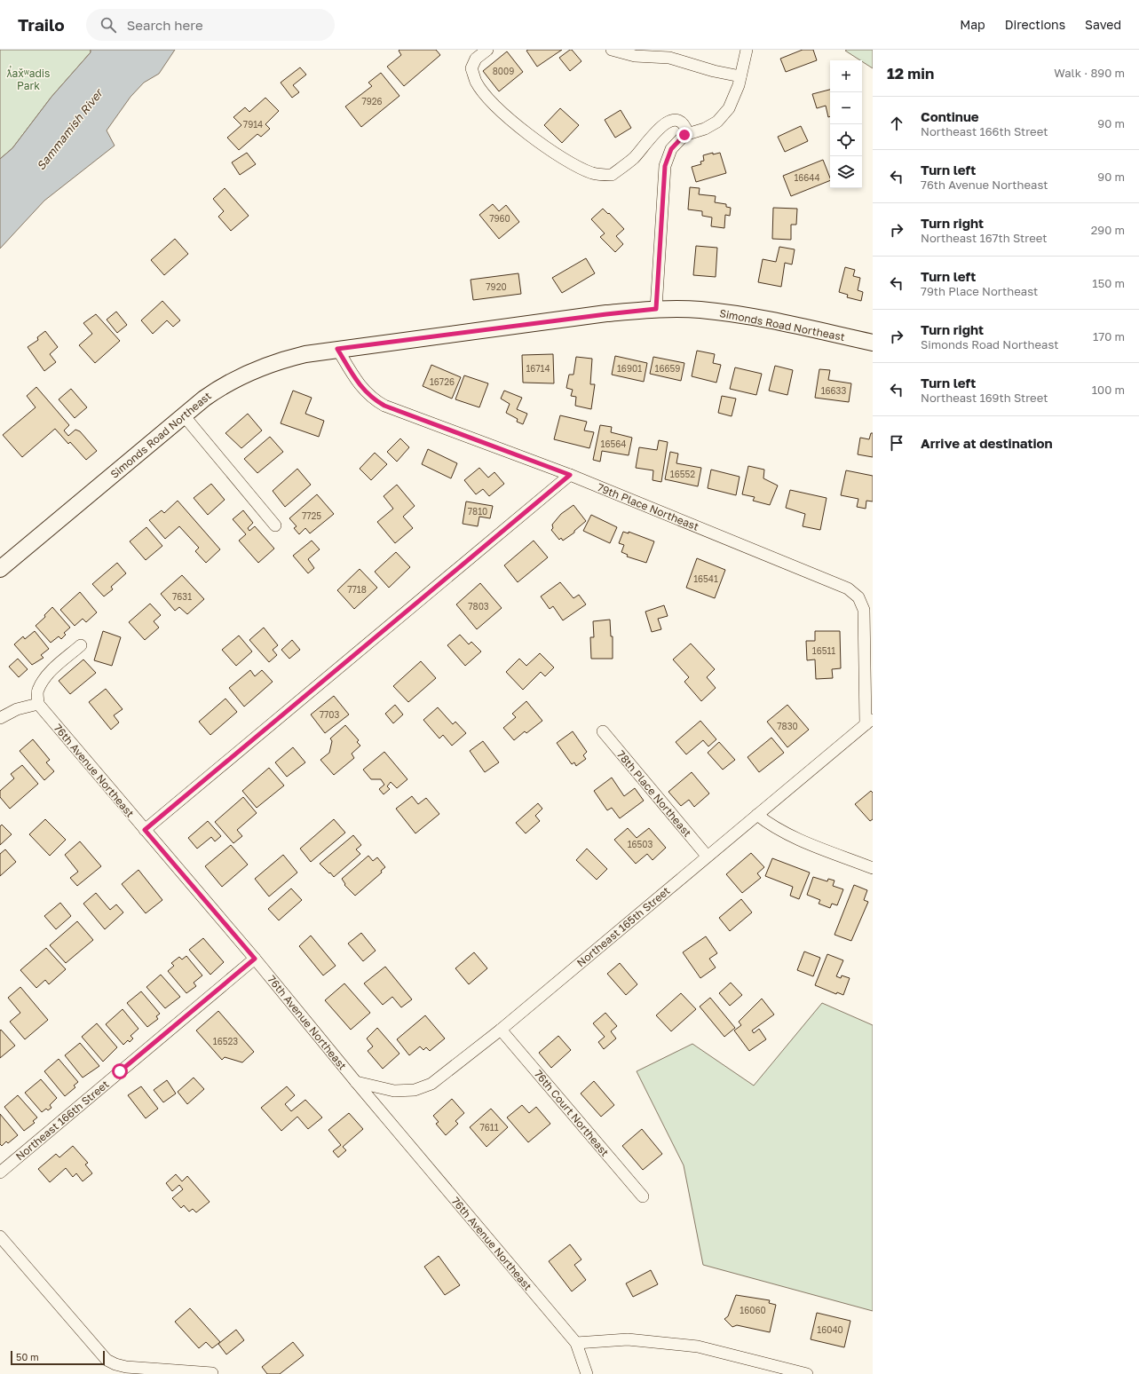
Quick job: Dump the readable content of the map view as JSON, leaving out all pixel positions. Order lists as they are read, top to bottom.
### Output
{
  "streets": {
    "main road": ["Simonds Road Northeast"],
    "street": [
      "79th Place Northeast",
      "76th Avenue Northeast",
      "78th Place Northeast",
      "Northeast 165th Street",
      "76th Court Northeast",
      "Northeast 166th Street"
    ]
  },
  "crossings": [
    ["Simonds Road Northeast", "79th Place Northeast"],
    ["79th Place Northeast", "Northeast 165th Street"],
    ["76th Avenue Northeast", "Northeast 165th Street"],
    ["76th Avenue Northeast", "Northeast 166th Street"],
    ["78th Place Northeast", "Northeast 165th Street"],
    ["Northeast 165th Street", "76th Court Northeast"]
  ],
  "water": ["Sammamish River"],
  "parks": ["ƛ̕ax̌ʷadis Park"],
  "house_numbers": [
    "8009",
    "7926",
    "7914",
    "16644",
    "7960",
    "7920",
    "16714",
    "16901",
    "16659",
    "16726",
    "16633",
    "16564",
    "16552",
    "7810",
    "7725",
    "16541",
    "7718",
    "7631",
    "7803",
    "16511",
    "7703",
    "7830",
    "16503",
    "16523",
    "7611",
    "16060",
    "16040"
  ],
  "scale_bar": "50 m",
  "page": {
    "header": "Trailo",
    "search": "Search here",
    "nav": ["Map", "Directions", "Saved"],
    "heading": ["12 min", "Walk · 890 m"],
    "map_buttons": ["+", "−"],
    "list": [
      ["Continue", "Northeast 166th Street", "90 m"],
      ["Turn left", "76th Avenue Northeast", "90 m"],
      ["Turn right", "Northeast 167th Street", "290 m"],
      ["Turn left", "79th Place Northeast", "150 m"],
      ["Turn right", "Simonds Road Northeast", "170 m"],
      ["Turn left", "Northeast 169th Street", "100 m"],
      "Arrive at destination"
    ],
    "scale": "50 m"
  }
}
